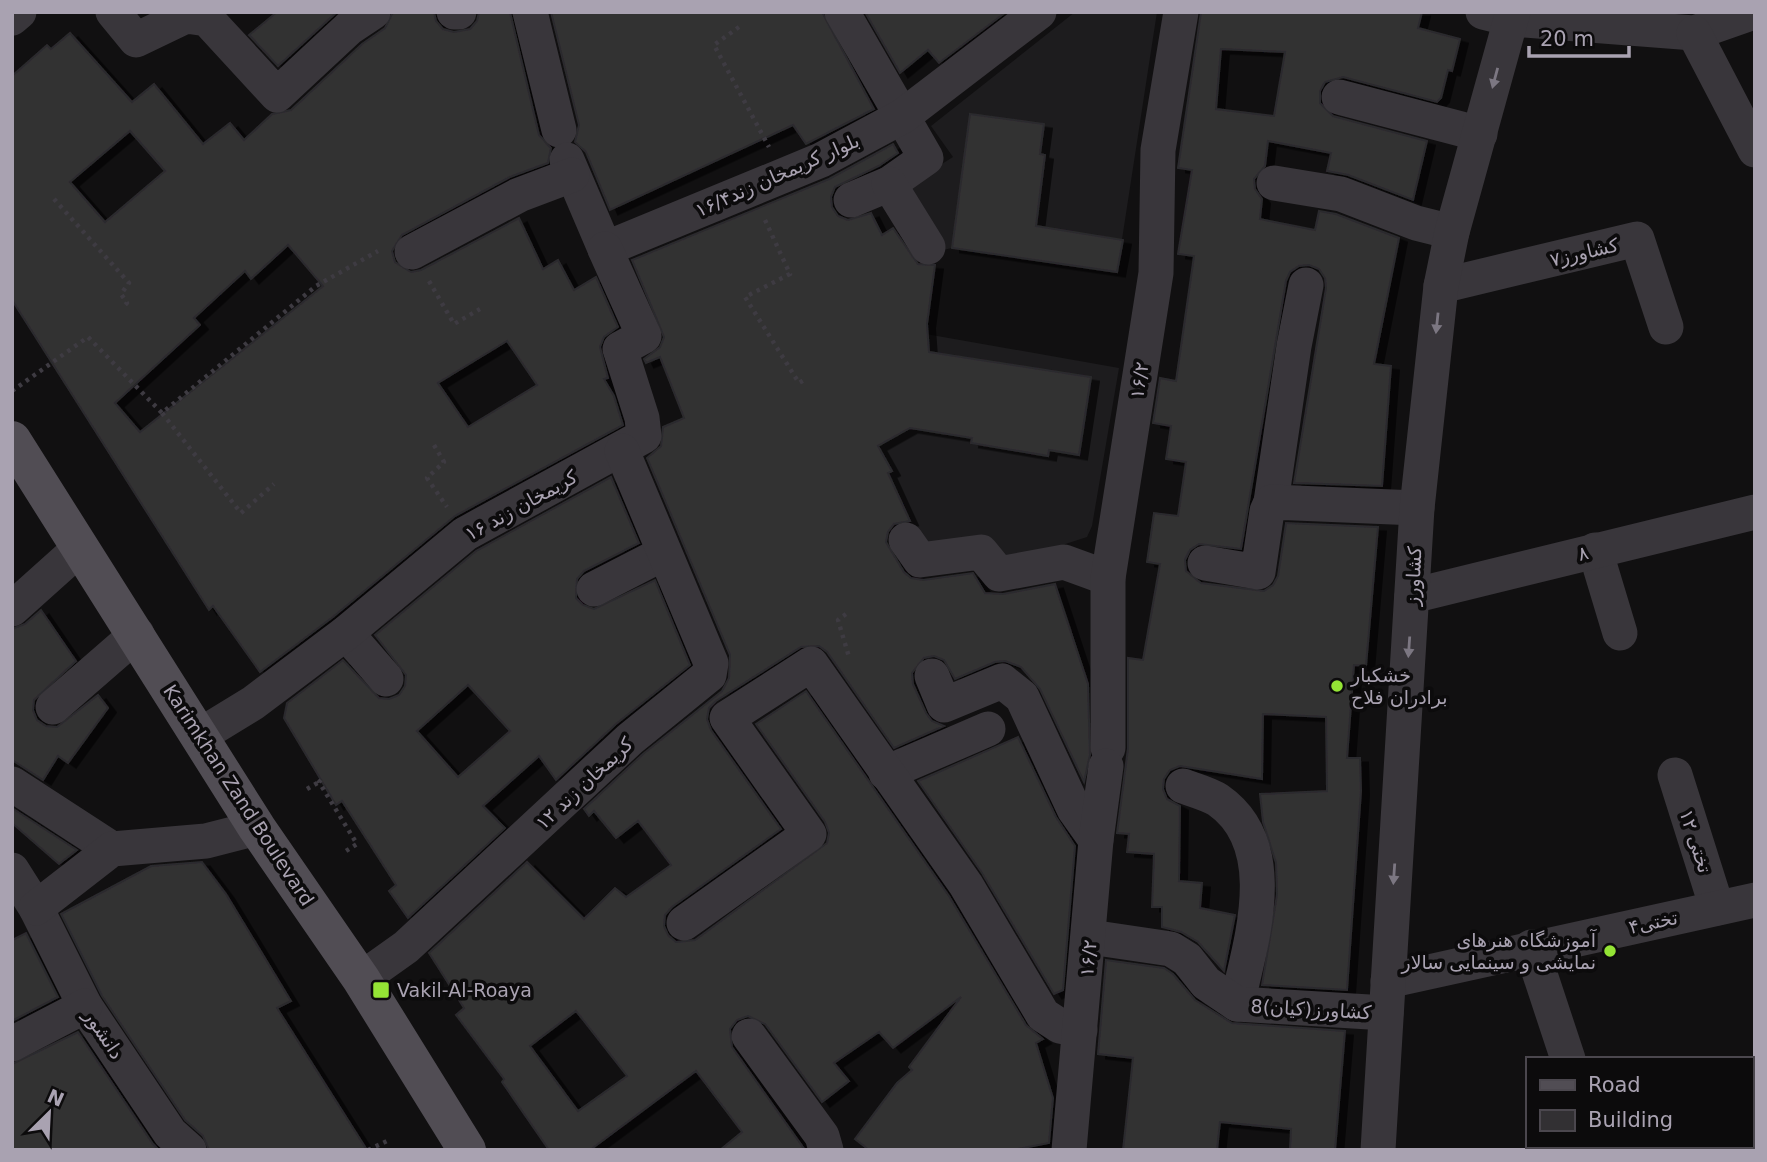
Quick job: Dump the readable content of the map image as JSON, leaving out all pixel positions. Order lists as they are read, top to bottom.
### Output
{
  "streets": {
    "main road": ["Karimkhan Zand Boulevard"],
    "street": [
      "بلوار کریمخان زند۱۶/۴",
      "۷کشاورز",
      "۱۶/۲",
      "کریمخان زند ۱۶",
      "۸",
      "کشاورز",
      "کریمخان زند ۱۲",
      "۱۲ تختی",
      "تختی۴",
      "8کشاورز(کیان)",
      "دانشور"
    ]
  },
  "crossings": [
    ["بلوار کریمخان زند۱۶/۴", "کریمخان زند ۱۶"],
    ["۷کشاورز", "کشاورز"],
    ["۱۶/۲", "8کشاورز(کیان)"],
    ["کریمخان زند ۱۶", "کریمخان زند ۱۲"],
    ["کریمخان زند ۱۶", "Karimkhan Zand Boulevard"],
    ["۸", "کشاورز"],
    ["کشاورز", "تختی۴"],
    ["کشاورز", "8کشاورز(کیان)"],
    ["کریمخان زند ۱۲", "Karimkhan Zand Boulevard"],
    ["۱۲ تختی", "تختی۴"],
    ["تختی۴", "8کشاورز(کیان)"]
  ],
  "places": {
    "other": ["خشکبار برادران فلاح", "آموزشگاه هنرهای نمایشی و سینمایی سالار"],
    "transit": ["Vakil-Al-Roaya"]
  },
  "legend": ["Road", "Building"],
  "scale_bar": "20 m",
  "north": "top right"
}
